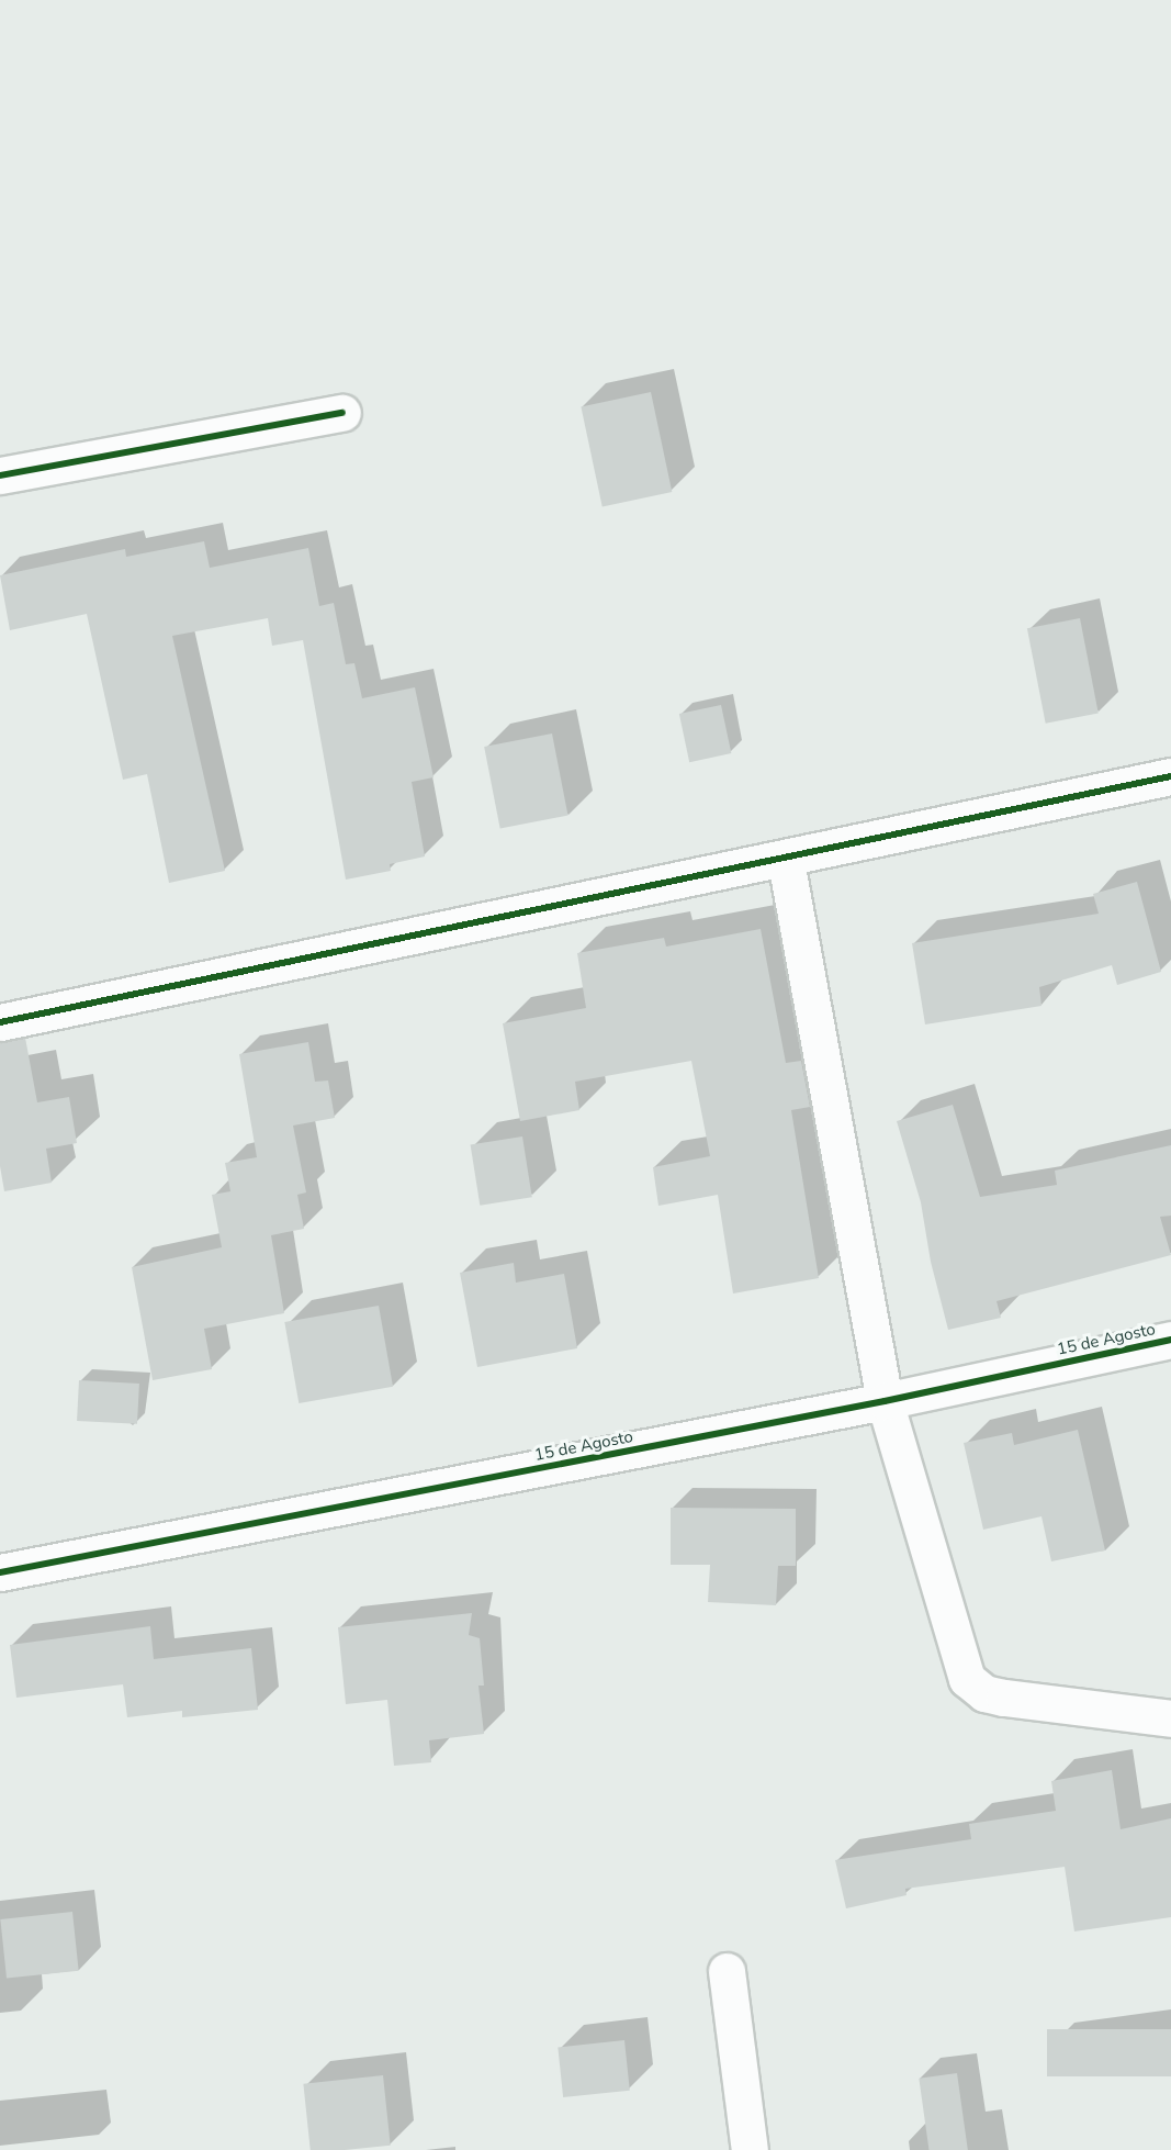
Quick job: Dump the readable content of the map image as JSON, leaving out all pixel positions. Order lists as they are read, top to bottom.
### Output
{
  "streets": {
    "street": ["15 de Agosto"]
  }
}
